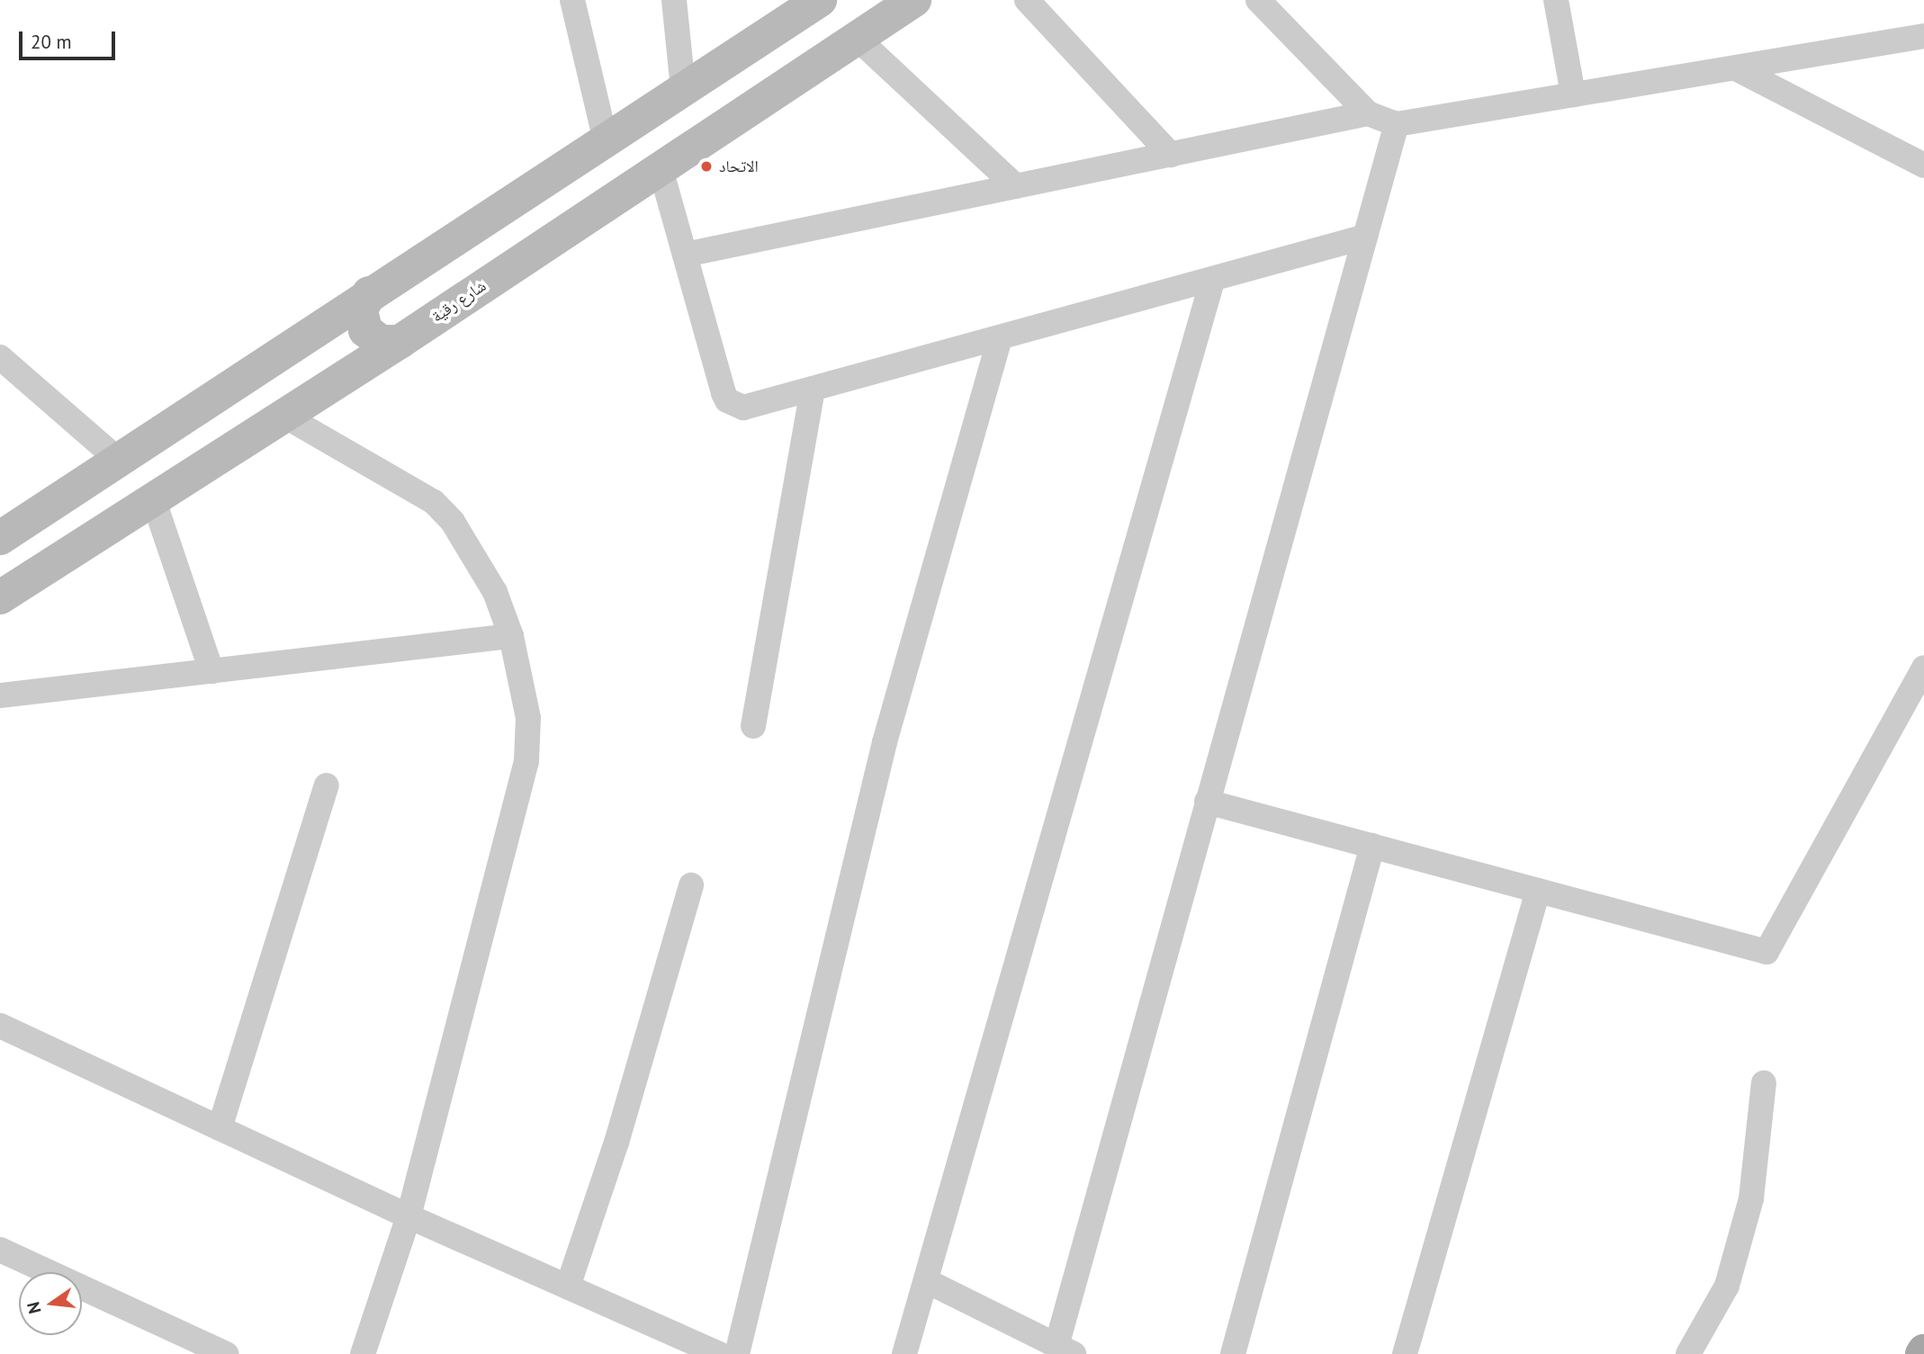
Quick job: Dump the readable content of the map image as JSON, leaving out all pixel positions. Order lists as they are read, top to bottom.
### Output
{
  "streets": {
    "street": ["شارع رقية"]
  },
  "places": ["الاتحاد"],
  "scale_bar": "20 m",
  "north": "left"
}
